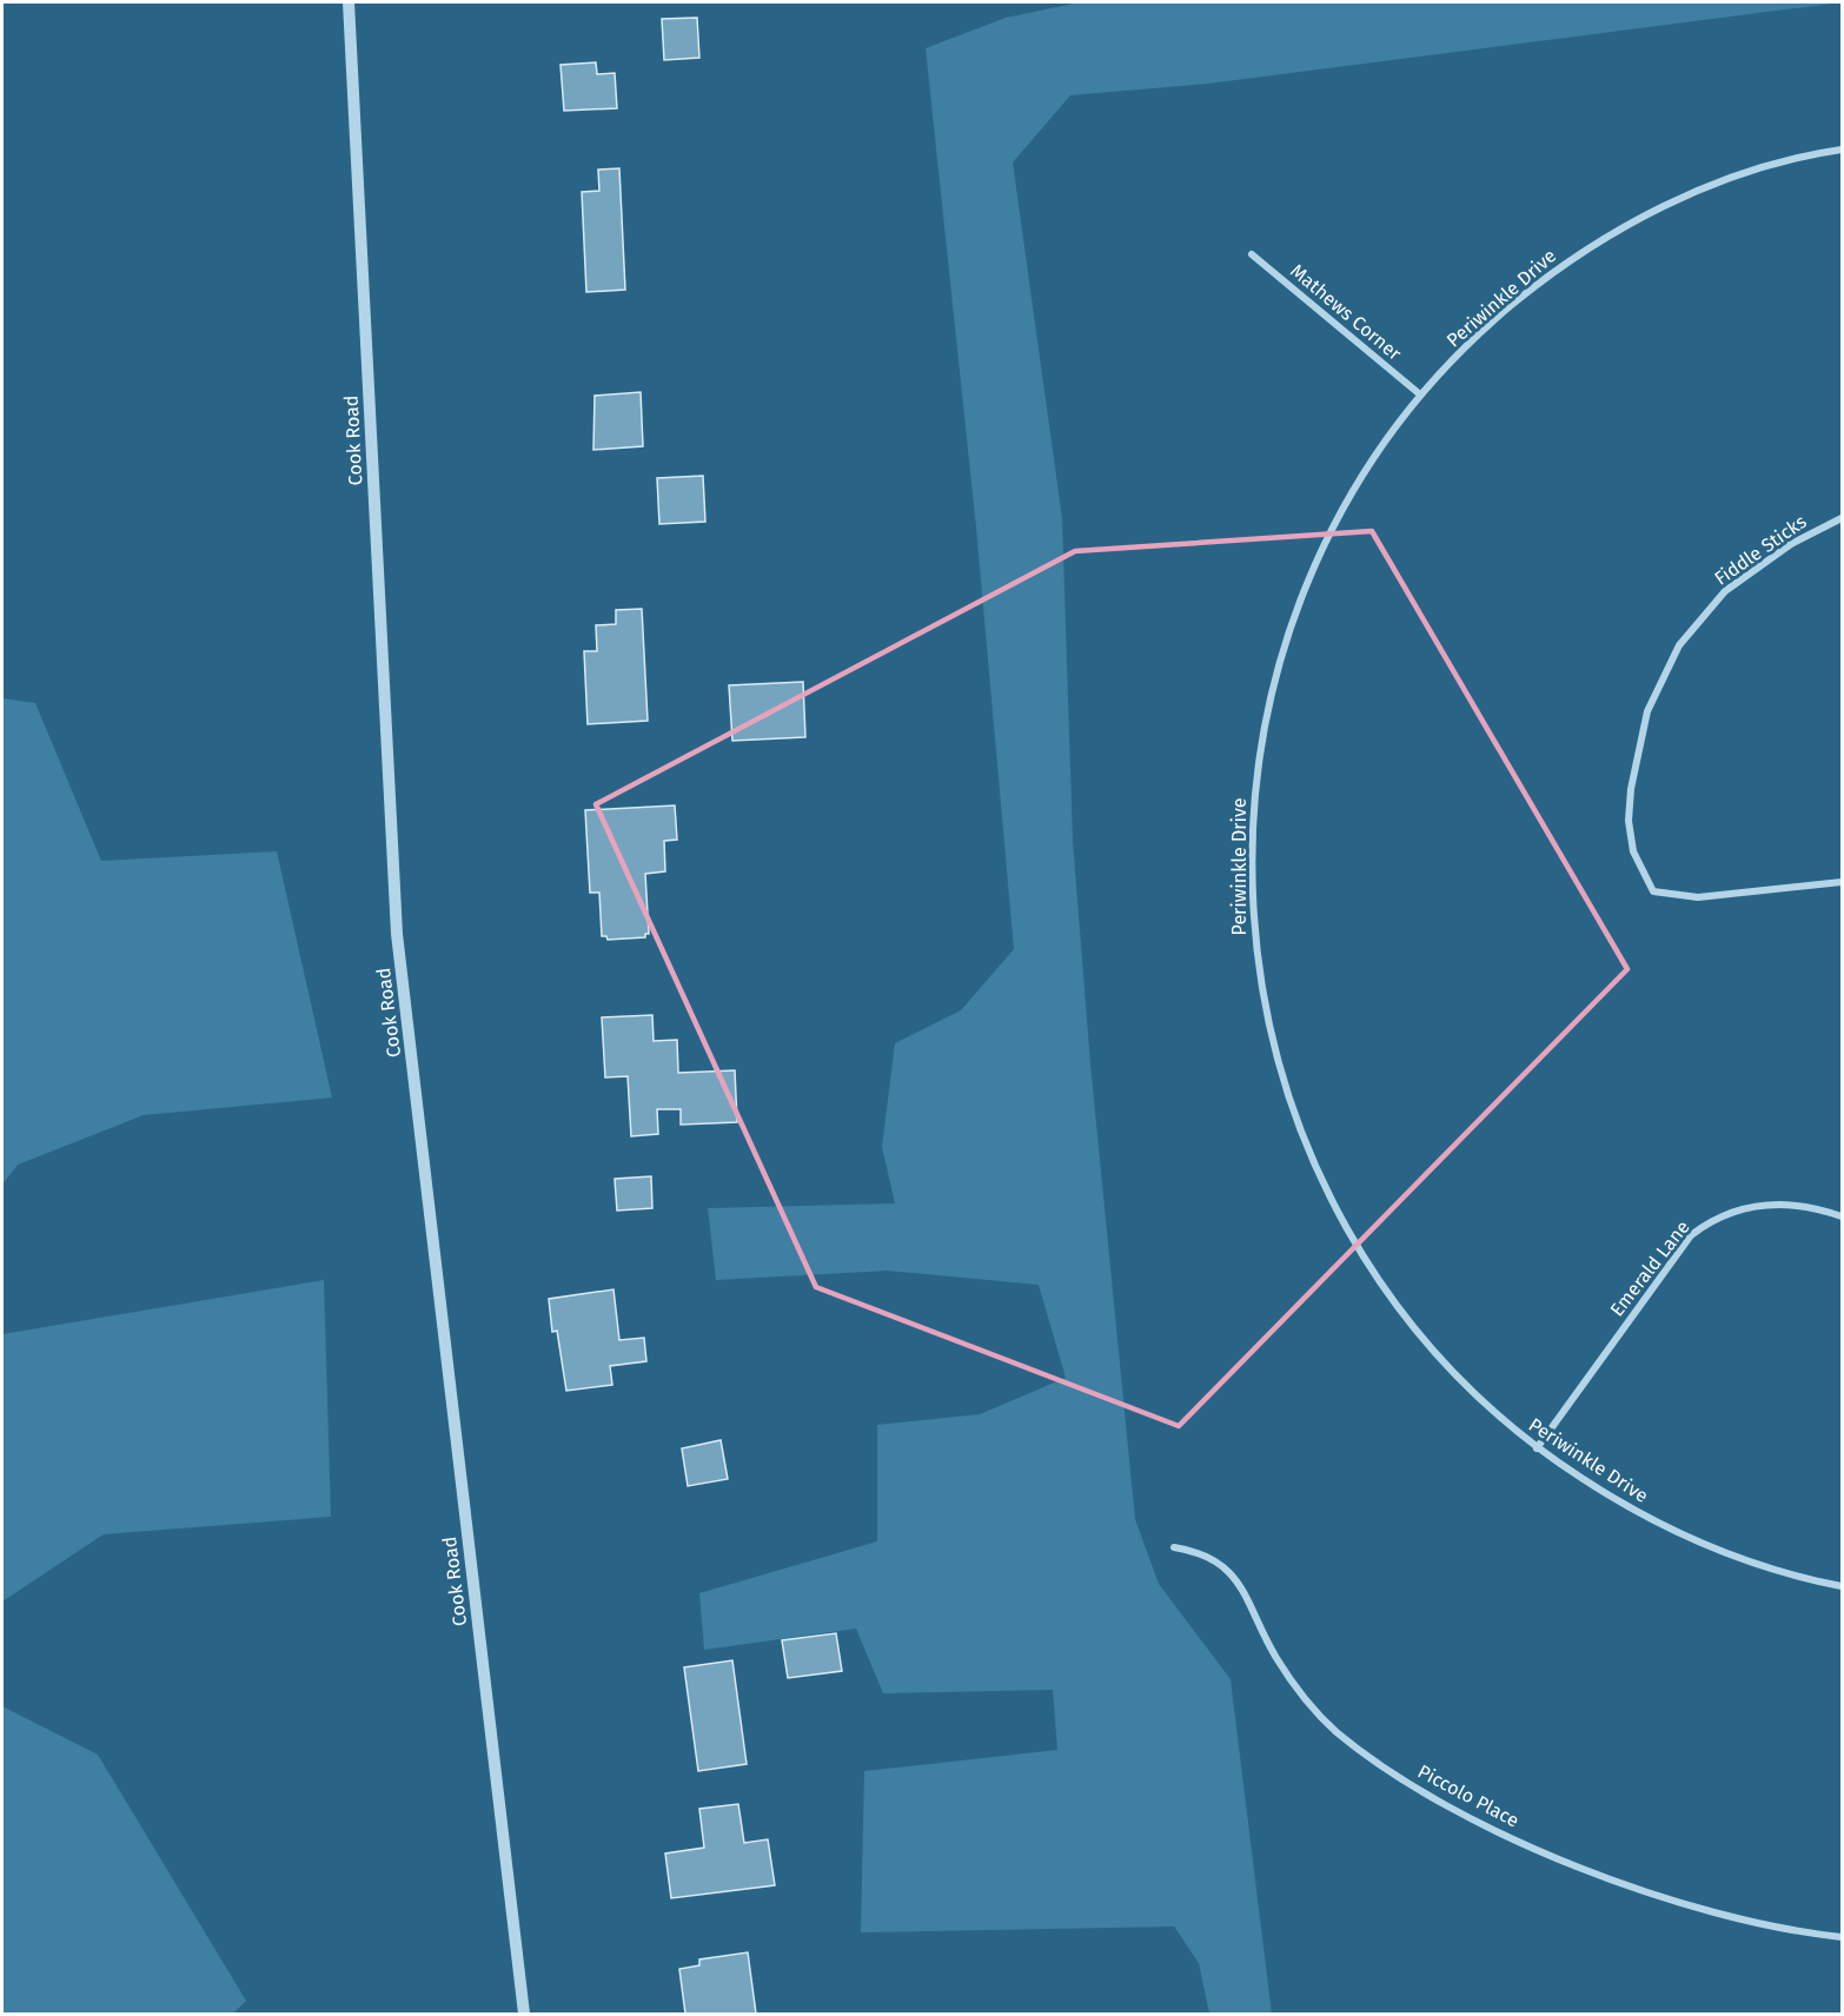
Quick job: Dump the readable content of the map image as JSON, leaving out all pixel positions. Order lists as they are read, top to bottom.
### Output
{
  "streets": {
    "street": [
      "Periwinkle Drive",
      "Mathews Corner",
      "Cook Road",
      "Fiddle Sticks",
      "Emerald Lane",
      "Piccolo Place"
    ]
  },
  "crossings": [
    ["Periwinkle Drive", "Mathews Corner"],
    ["Periwinkle Drive", "Emerald Lane"]
  ]
}
